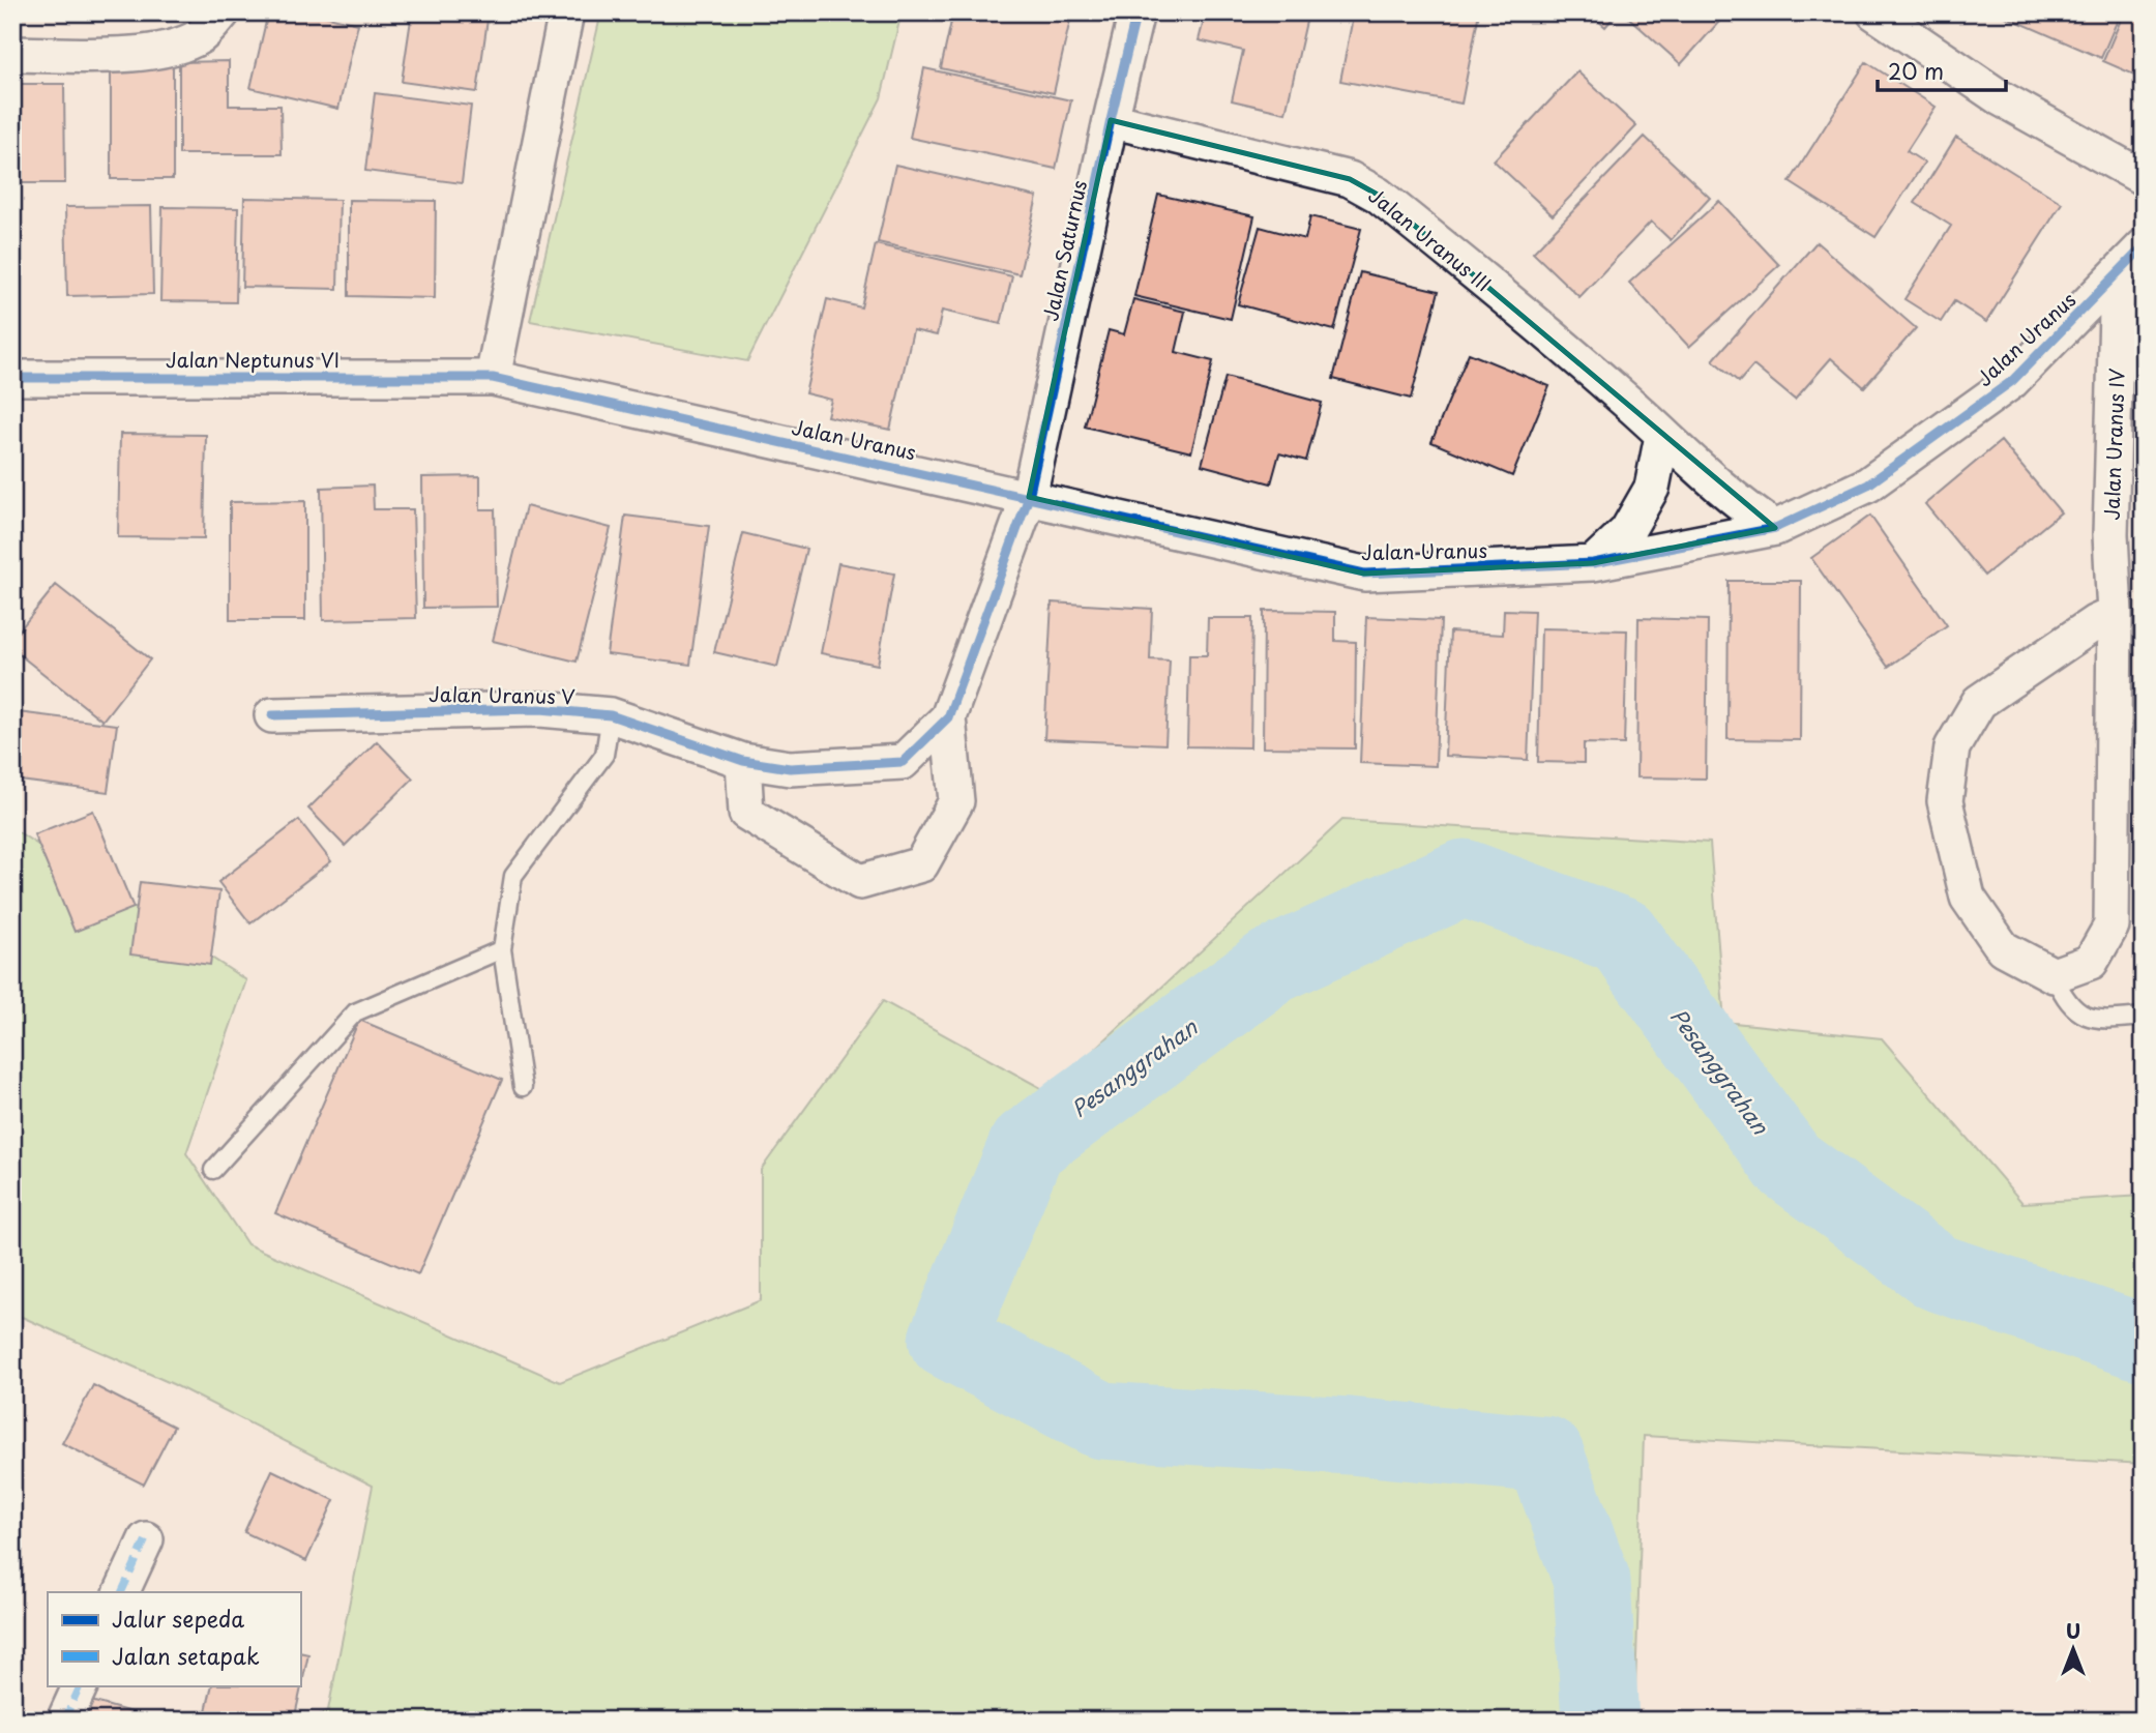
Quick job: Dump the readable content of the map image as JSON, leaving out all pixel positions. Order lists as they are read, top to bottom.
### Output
{
  "streets": {
    "street": [
      "Jalan Uranus III",
      "Jalan Saturnus",
      "Jalan Uranus",
      "Jalan Neptunus VI",
      "Jalan Uranus IV",
      "Jalan Uranus V"
    ]
  },
  "crossings": [
    ["Jalan Uranus III", "Jalan Saturnus"],
    ["Jalan Uranus III", "Jalan Uranus"],
    ["Jalan Saturnus", "Jalan Uranus"],
    ["Jalan Saturnus", "Jalan Uranus V"],
    ["Jalan Uranus", "Jalan Neptunus VI"],
    ["Jalan Uranus", "Jalan Uranus IV"],
    ["Jalan Uranus", "Jalan Uranus V"]
  ],
  "water": ["Pesanggrahan"],
  "legend": ["Jalur sepeda", "Jalan setapak"],
  "scale_bar": "20 m",
  "north": "top"
}
